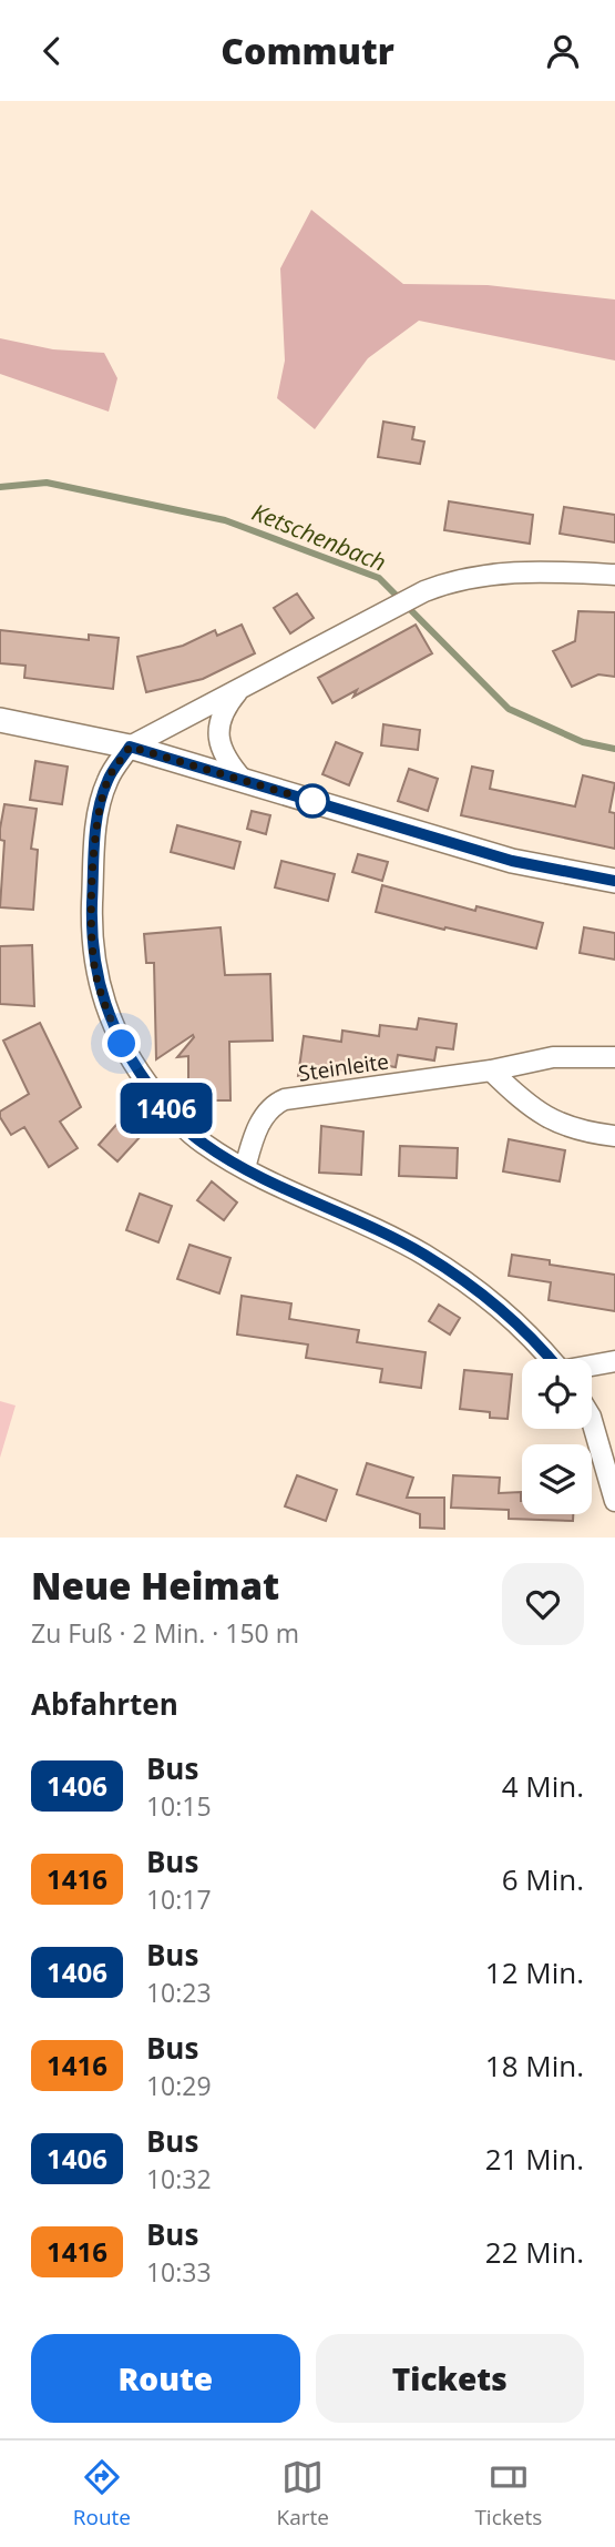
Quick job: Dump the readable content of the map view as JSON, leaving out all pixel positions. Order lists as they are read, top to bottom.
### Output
{
  "streets": {
    "street": ["Steinleite"]
  },
  "water": ["Ketschenbach"],
  "lines": ["bus line 1406"],
  "page": {
    "header": "Commutr",
    "on_map": "1406",
    "heading": [
      ["Neue Heimat", "Zu Fuß · 2 Min. · 150 m"],
      "Abfahrten"
    ],
    "list": [
      {
        "mark": "1406",
        "name": "Bus",
        "note": "10:15",
        "value": "4 Min."
      },
      {
        "mark": "1416",
        "name": "Bus",
        "note": "10:17",
        "value": "6 Min."
      },
      {
        "mark": "1406",
        "name": "Bus",
        "note": "10:23",
        "value": "12 Min."
      },
      {
        "mark": "1416",
        "name": "Bus",
        "note": "10:29",
        "value": "18 Min."
      },
      {
        "mark": "1406",
        "name": "Bus",
        "note": "10:32",
        "value": "21 Min."
      },
      {
        "mark": "1416",
        "name": "Bus",
        "note": "10:33",
        "value": "22 Min."
      }
    ],
    "buttons": ["Route", "Tickets"],
    "tabs": ["Route", "Karte", "Tickets"]
  }
}
